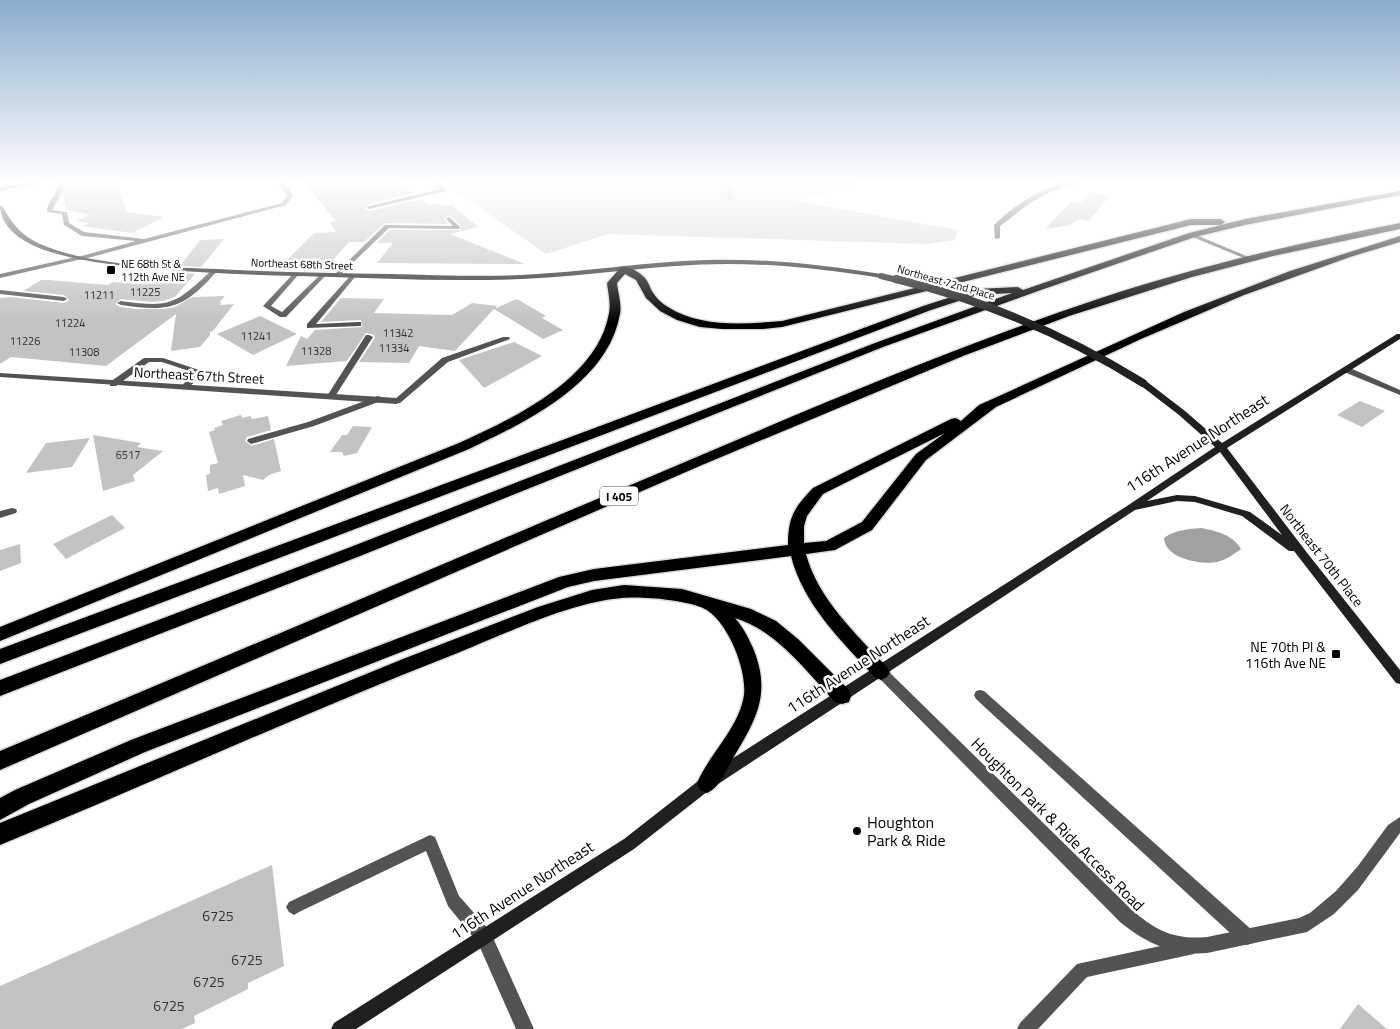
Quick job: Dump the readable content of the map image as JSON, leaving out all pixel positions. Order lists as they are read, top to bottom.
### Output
{
  "streets": {
    "highway": ["I 405"],
    "main road": [
      "Northeast 68th Street",
      "Northeast 72nd Place",
      "116th Avenue Northeast",
      "Northeast 70th Place"
    ],
    "street": ["Northeast 67th Street", "Houghton Park & Ride Access Road"]
  },
  "crossings": [
    ["Northeast 68th Street", "Northeast 72nd Place"],
    ["Northeast 72nd Place", "116th Avenue Northeast"],
    ["Northeast 72nd Place", "Northeast 70th Place"],
    ["116th Avenue Northeast", "Northeast 70th Place"],
    ["116th Avenue Northeast", "Houghton Park & Ride Access Road"]
  ],
  "places": {
    "transit": ["NE 68th St & 112th Ave NE", "NE 70th Pl & 116th Ave NE"],
    "other": ["Houghton Park & Ride"]
  },
  "house_numbers": [
    "11225",
    "11211",
    "11224",
    "11342",
    "11241",
    "11226",
    "11334",
    "11328",
    "11308",
    "6517",
    "6725",
    "6725",
    "6725",
    "6725"
  ]
}
